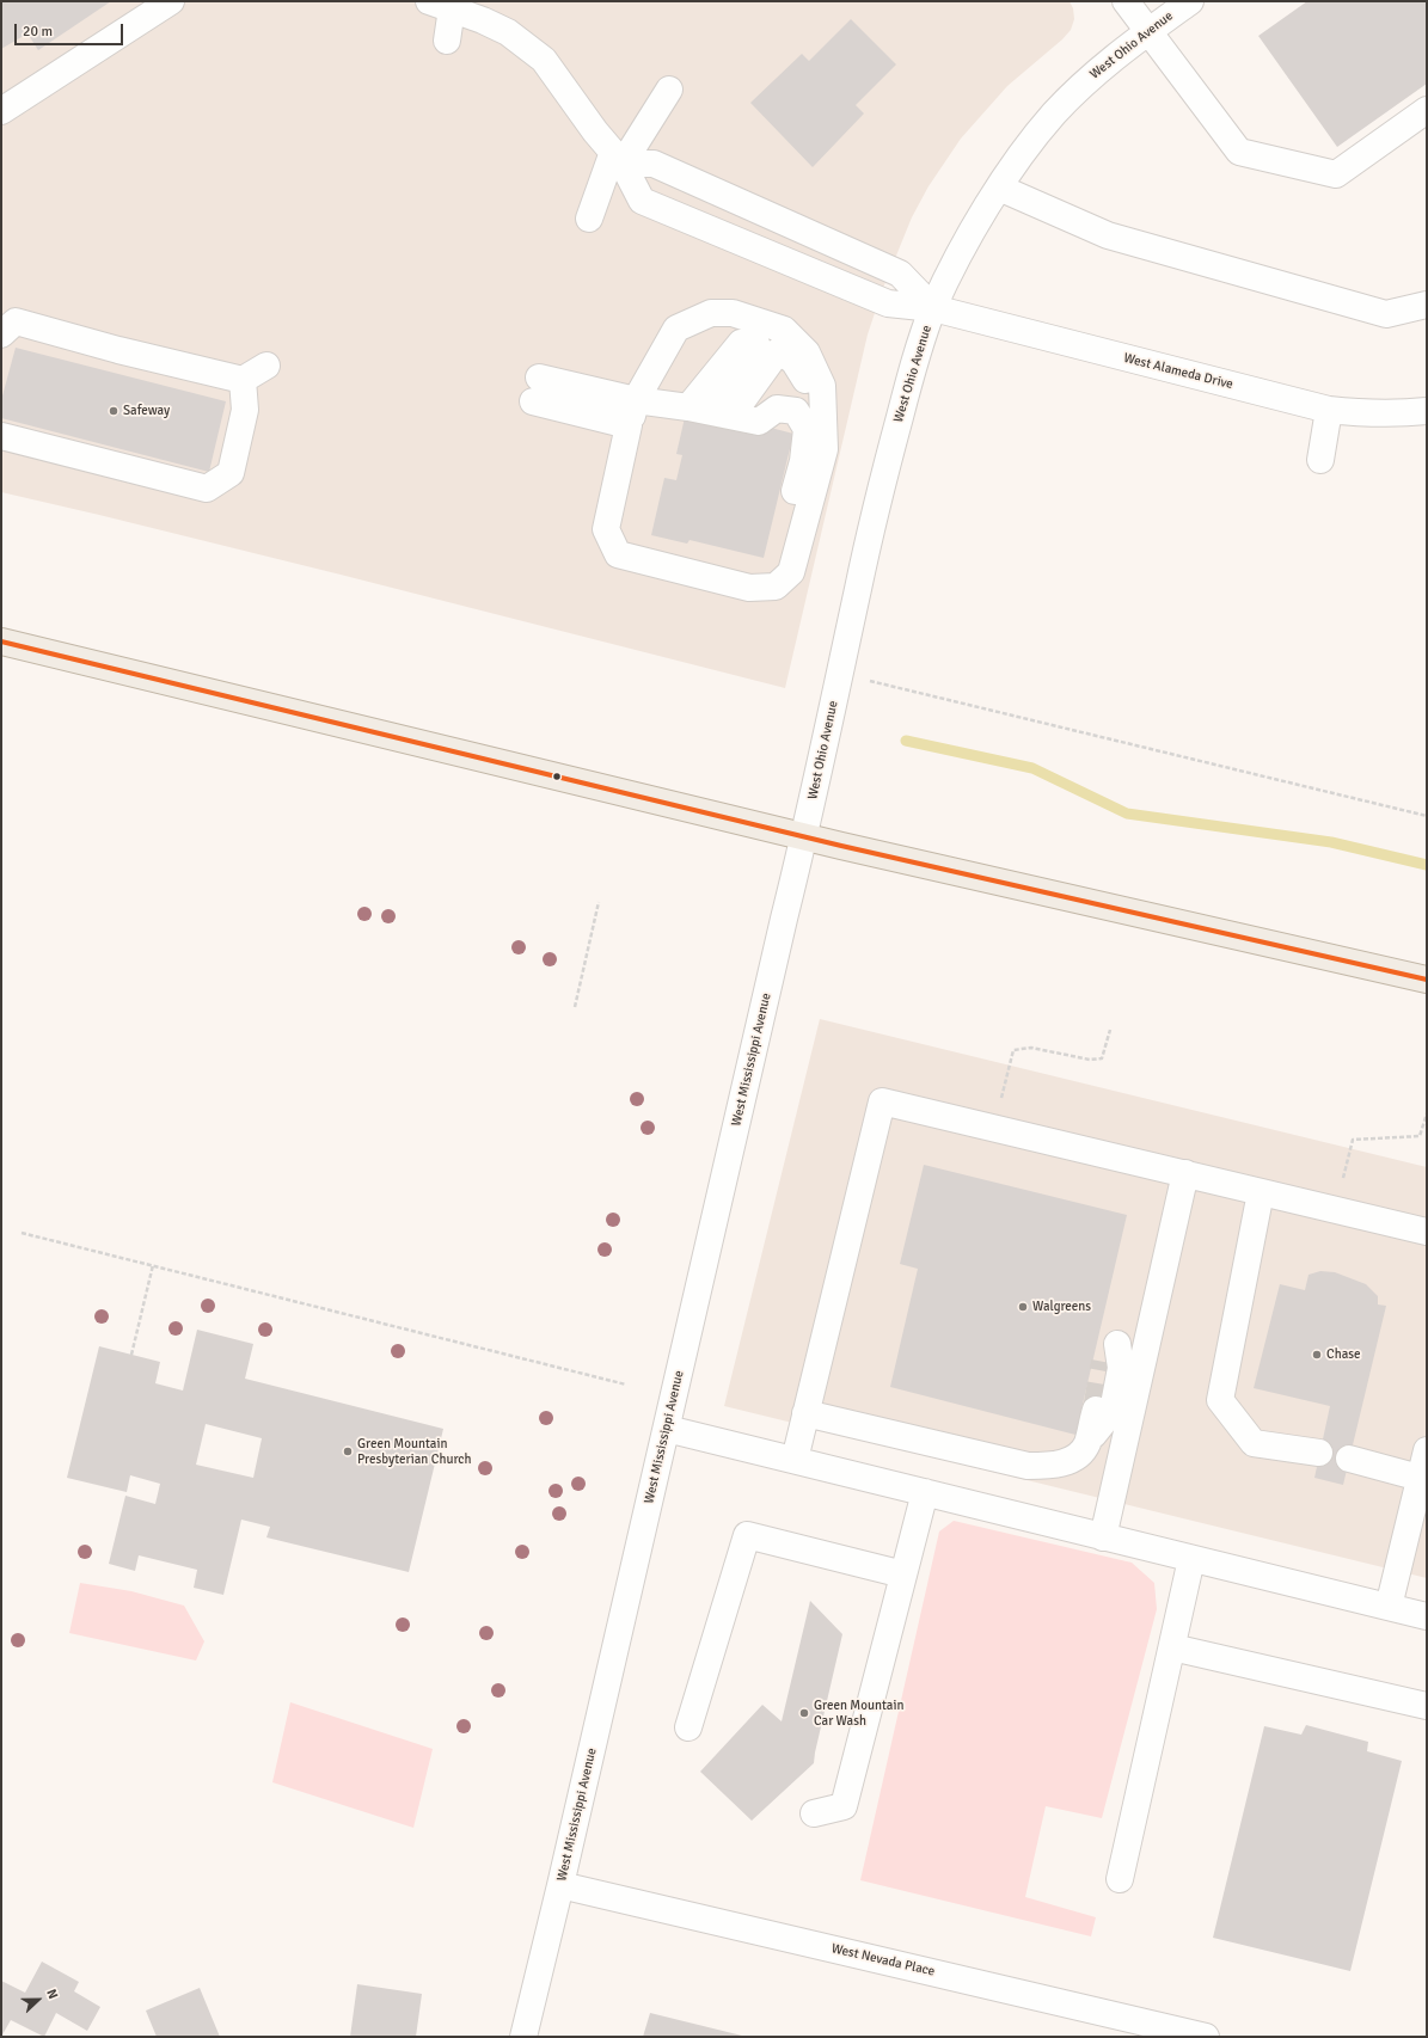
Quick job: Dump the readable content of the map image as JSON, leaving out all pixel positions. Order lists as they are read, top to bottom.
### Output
{
  "streets": {
    "street": [
      "West Ohio Avenue",
      "West Alameda Drive",
      "West Mississippi Avenue",
      "West Nevada Place"
    ]
  },
  "crossings": [
    ["West Ohio Avenue", "West Alameda Drive"],
    ["West Ohio Avenue", "West Mississippi Avenue"],
    ["West Mississippi Avenue", "West Nevada Place"]
  ],
  "places": [
    "Safeway",
    "Walgreens",
    "Chase",
    "Green Mountain Presbyterian Church",
    "Green Mountain Car Wash"
  ],
  "scale_bar": "20 m",
  "north": "right"
}
